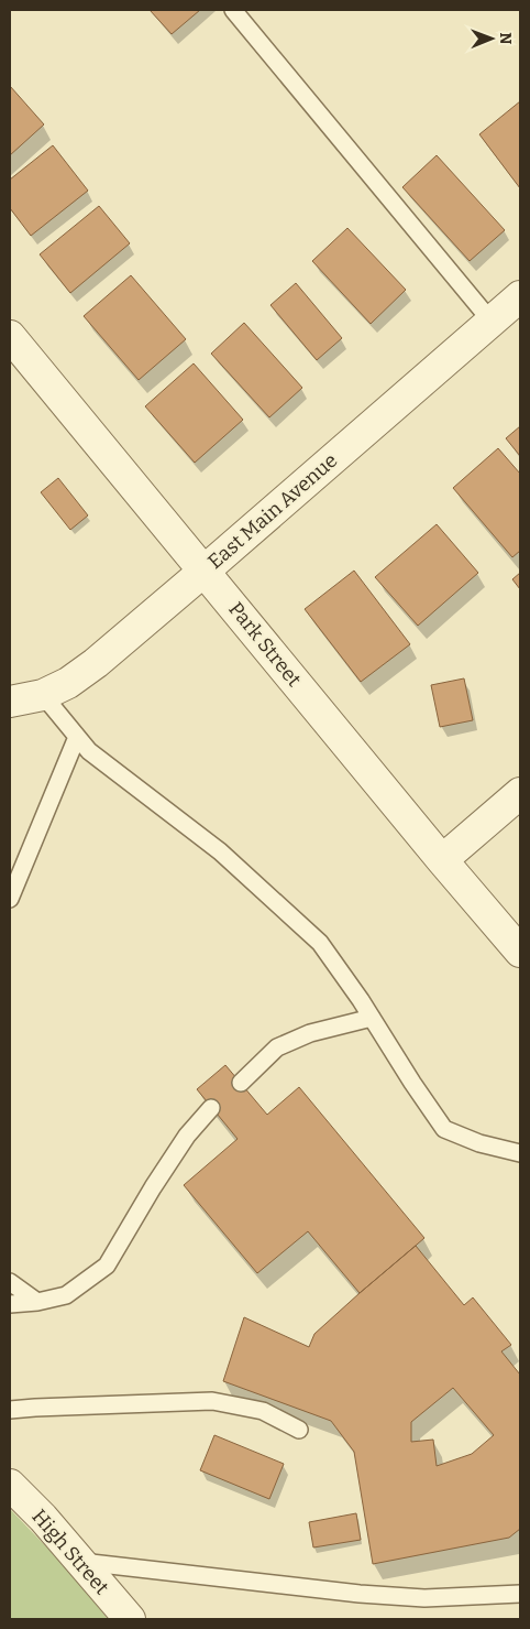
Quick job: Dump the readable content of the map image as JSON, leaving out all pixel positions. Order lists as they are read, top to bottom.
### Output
{
  "streets": {
    "street": ["East Main Avenue", "Park Street", "High Street"]
  },
  "crossings": [
    ["East Main Avenue", "Park Street"]
  ],
  "north": "right"
}
